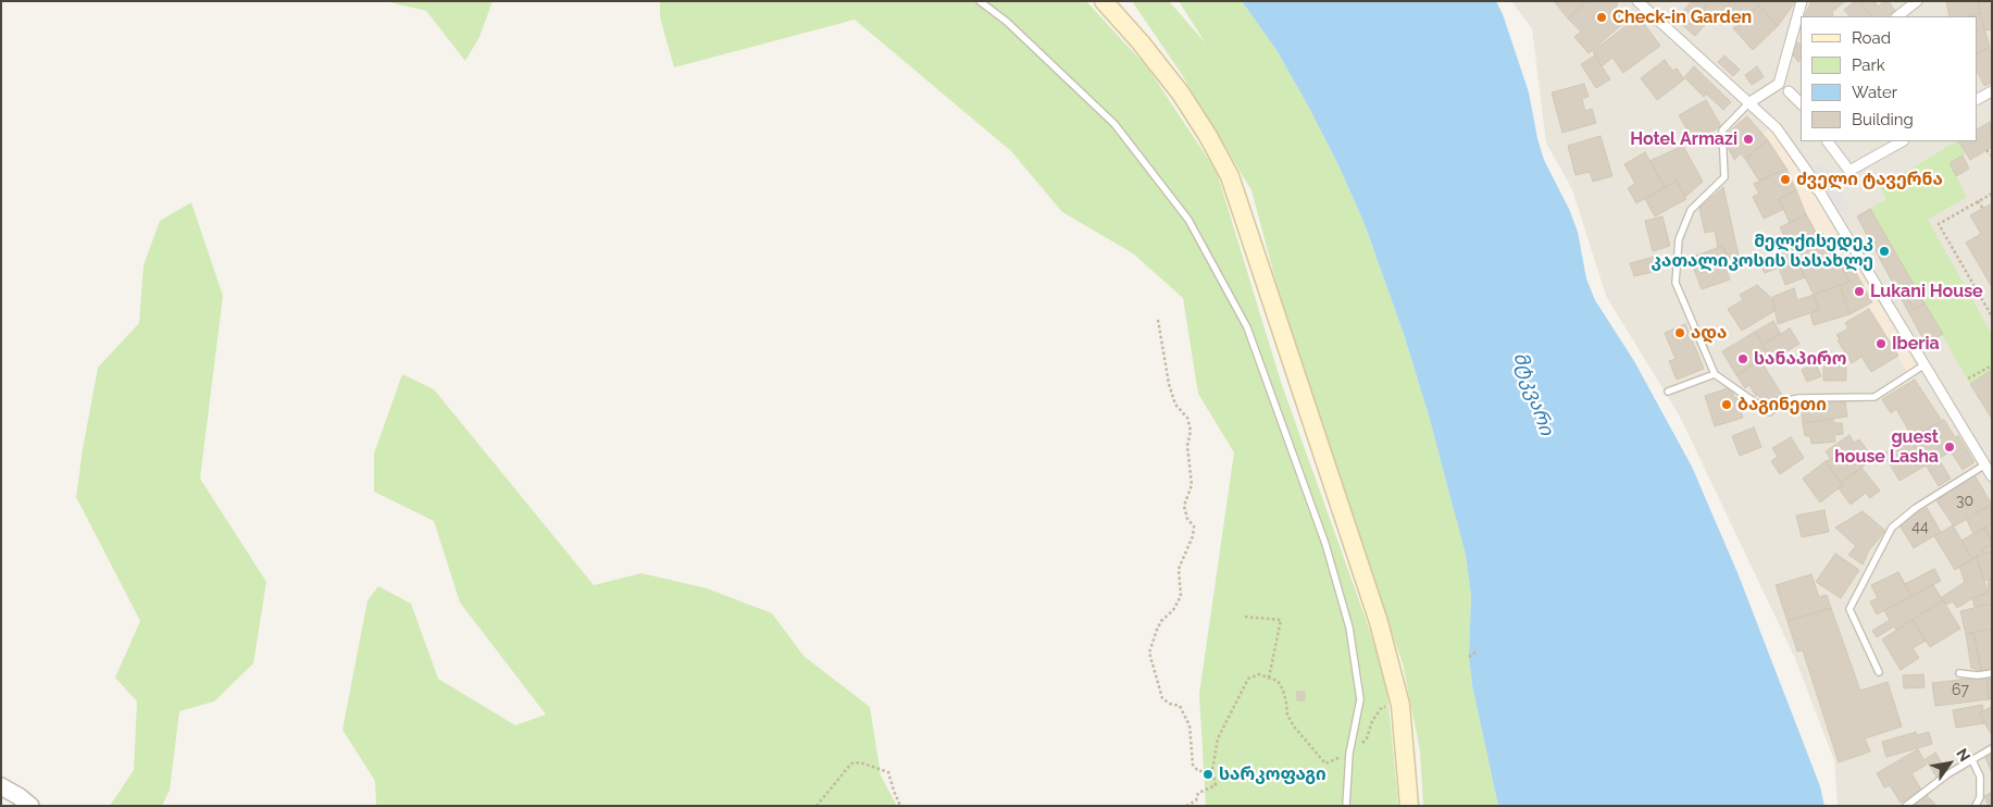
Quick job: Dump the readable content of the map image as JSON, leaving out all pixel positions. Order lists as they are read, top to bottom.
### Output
{
  "water": ["მტკვარი"],
  "places": [
    "Check-in Garden",
    "Hotel Armazi",
    "ძველი ტავერნა",
    "მელქისედეკ კათალიკოსის სასახლე",
    "Lukani House",
    "ადა",
    "Iberia",
    "სანაპირო",
    "ბაგინეთი",
    "guest house Lasha",
    "სარკოფაგი"
  ],
  "house_numbers": ["30", "44", "67"],
  "legend": [
    "Road",
    "Park",
    "Water",
    "Building"
  ],
  "north": "top right"
}
